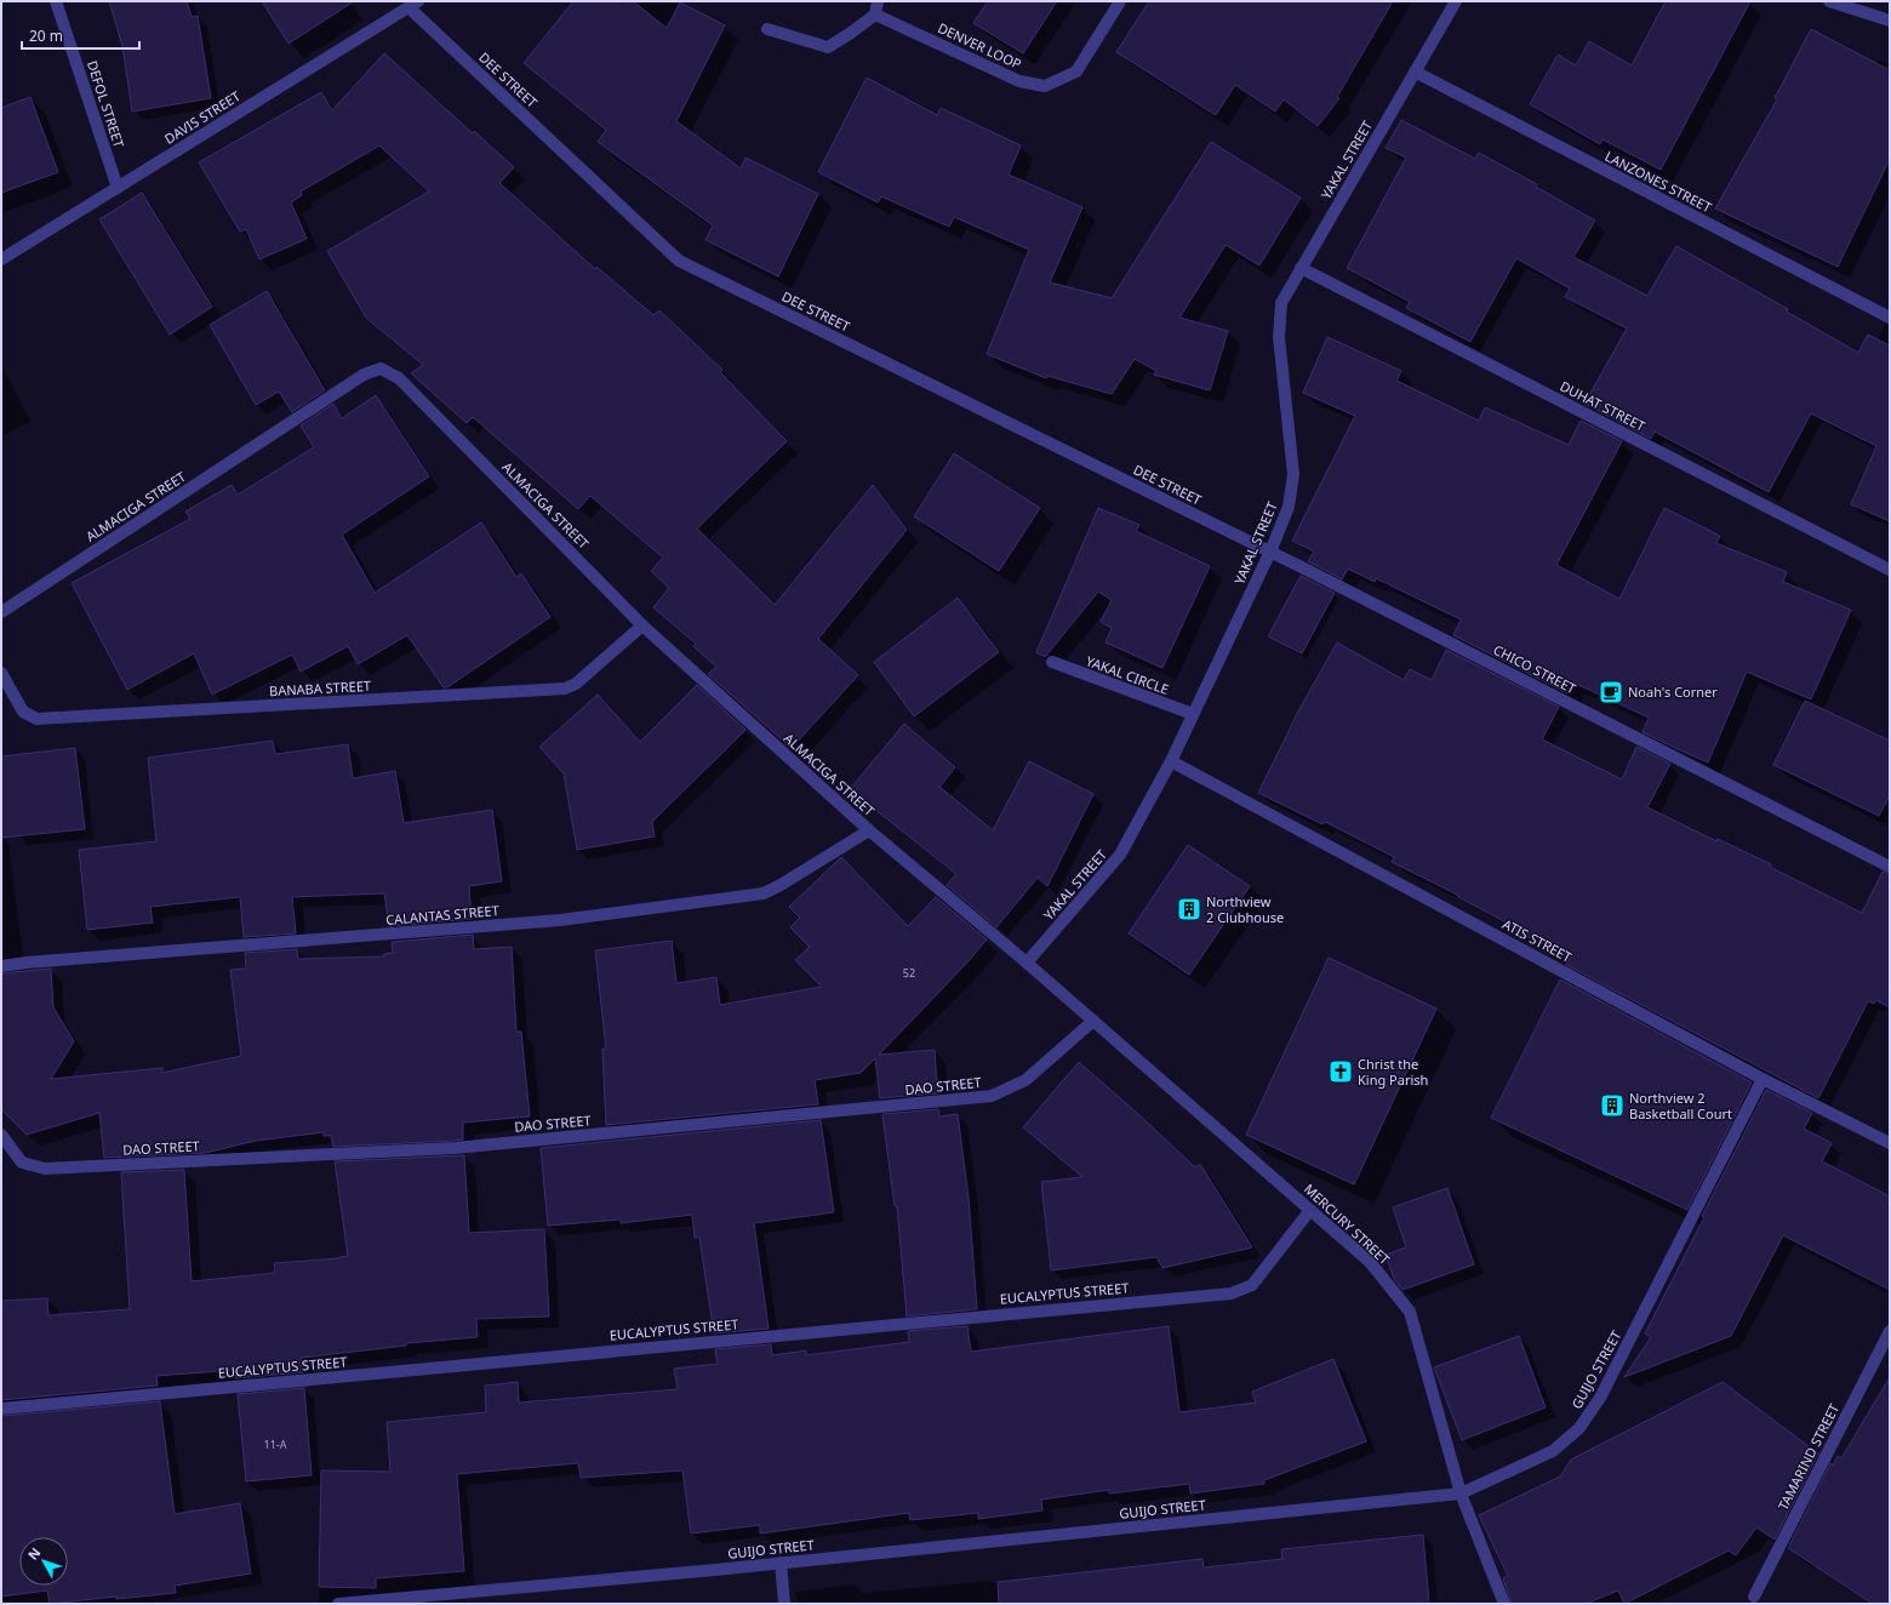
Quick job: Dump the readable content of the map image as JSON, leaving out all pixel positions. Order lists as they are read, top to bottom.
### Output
{
  "streets": {
    "street": [
      "DENVER LOOP",
      "DEE STREET",
      "DEFOL STREET",
      "DAVIS STREET",
      "YAKAL STREET",
      "LANZONES STREET",
      "DUHAT STREET",
      "ALMACIGA STREET",
      "CHICO STREET",
      "YAKAL CIRCLE",
      "BANABA STREET",
      "CALANTAS STREET",
      "ATIS STREET",
      "DAO STREET",
      "MERCURY STREET",
      "EUCALYPTUS STREET",
      "GUIJO STREET",
      "TAMARIND STREET"
    ]
  },
  "crossings": [
    ["DEE STREET", "DAVIS STREET"],
    ["DEE STREET", "YAKAL STREET"],
    ["DEE STREET", "CHICO STREET"],
    ["DEFOL STREET", "DAVIS STREET"],
    ["YAKAL STREET", "LANZONES STREET"],
    ["YAKAL STREET", "DUHAT STREET"],
    ["YAKAL STREET", "ALMACIGA STREET"],
    ["YAKAL STREET", "CHICO STREET"],
    ["YAKAL STREET", "YAKAL CIRCLE"],
    ["YAKAL STREET", "ATIS STREET"],
    ["YAKAL STREET", "MERCURY STREET"],
    ["ALMACIGA STREET", "BANABA STREET"],
    ["ALMACIGA STREET", "CALANTAS STREET"],
    ["ALMACIGA STREET", "MERCURY STREET"],
    ["ATIS STREET", "GUIJO STREET"],
    ["DAO STREET", "MERCURY STREET"],
    ["MERCURY STREET", "EUCALYPTUS STREET"],
    ["MERCURY STREET", "GUIJO STREET"]
  ],
  "places": {
    "cafe": ["Noah's Corner"],
    "building": ["Northview 2 Clubhouse", "Northview 2 Basketball Court"],
    "church": ["Christ the King Parish"]
  },
  "house_numbers": ["52", "11-A"],
  "scale_bar": "20 m",
  "north": "top left"
}
